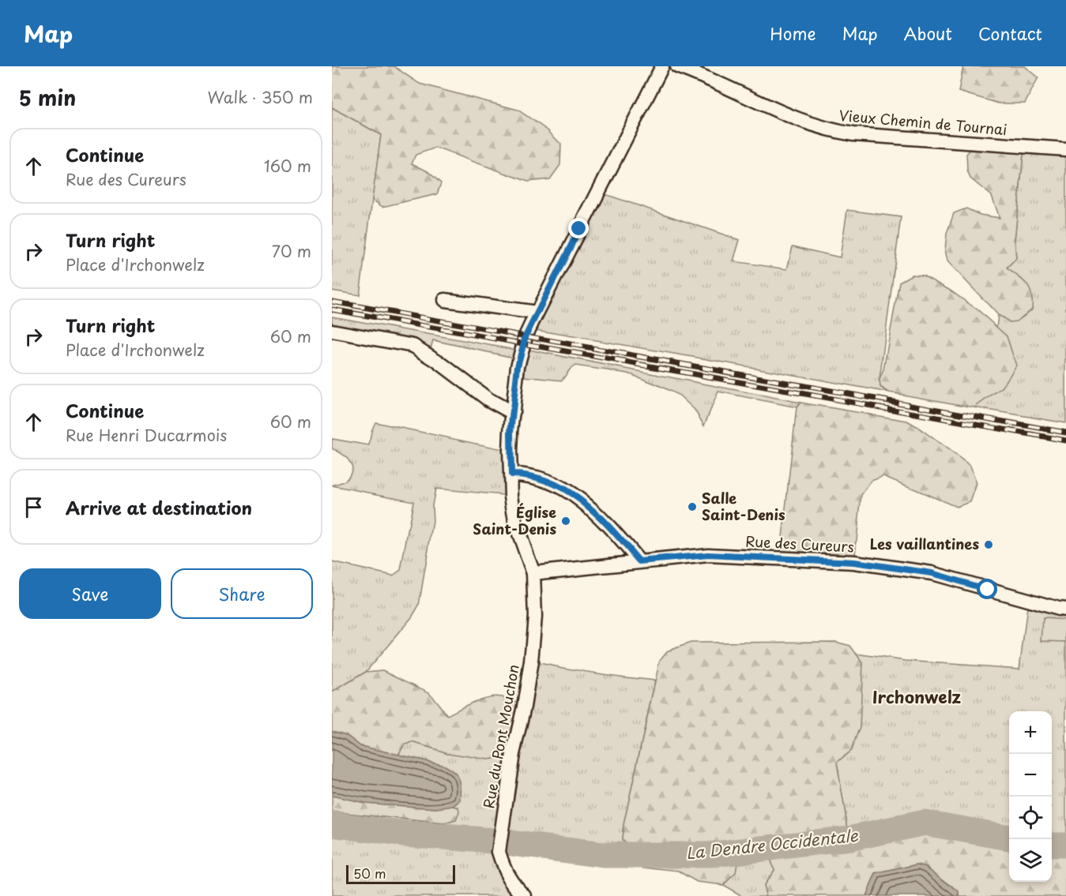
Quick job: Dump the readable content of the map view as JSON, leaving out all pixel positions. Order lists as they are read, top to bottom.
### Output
{
  "streets": {
    "street": ["Vieux Chemin de Tournai", "Rue des Cureurs", "Rue du Pont Mouchon"]
  },
  "crossings": [
    ["Rue des Cureurs", "Rue du Pont Mouchon"]
  ],
  "districts": ["Irchonwelz"],
  "water": ["La Dendre Occidentale"],
  "places": ["Salle Saint-Denis", "Église Saint-Denis", "Les vaillantines"],
  "scale_bar": "50 m",
  "page": {
    "header": "Map",
    "nav": [
      "Home",
      "Map",
      "About",
      "Contact"
    ],
    "heading": ["5 min", "Walk · 350 m"],
    "list": [
      ["Continue", "Rue des Cureurs", "160 m"],
      ["Turn right", "Place d'Irchonwelz", "70 m"],
      ["Turn right", "Place d'Irchonwelz", "60 m"],
      ["Continue", "Rue Henri Ducarmois", "60 m"],
      "Arrive at destination"
    ],
    "buttons": ["Save", "Share"],
    "map_buttons": ["+", "−"],
    "scale": "50 m"
  }
}
